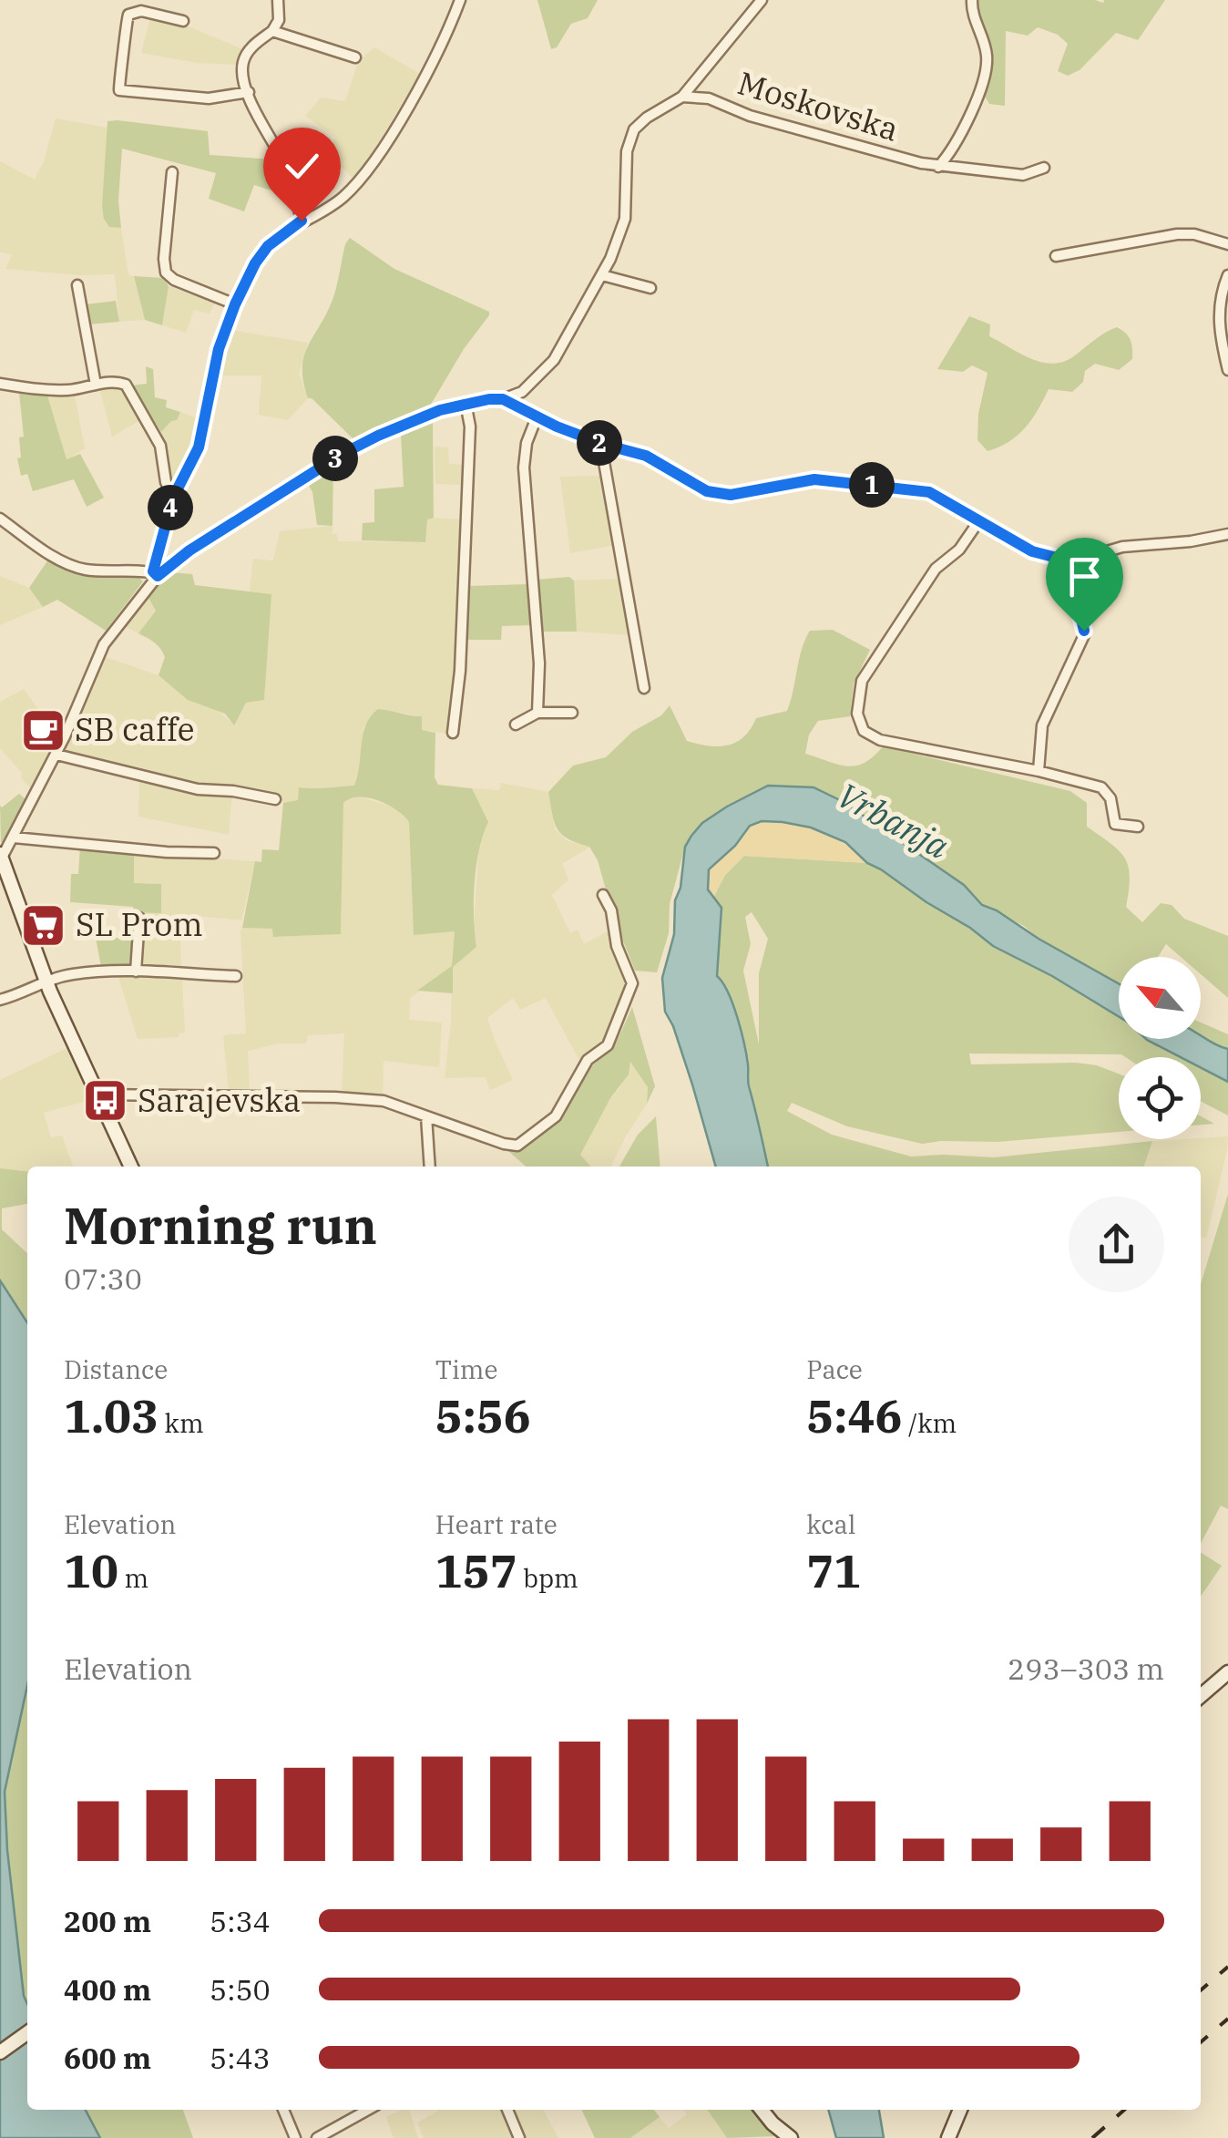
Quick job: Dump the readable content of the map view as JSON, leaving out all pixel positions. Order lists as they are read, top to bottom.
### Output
{
  "streets": {
    "street": ["Moskovska"]
  },
  "water": ["Vrbanja"],
  "places": {
    "cafe": ["SB caffe"],
    "supermarket": ["SL Prom"],
    "bus stop": ["Sarajevska"]
  },
  "north": "top left",
  "page": {
    "pins": [
      "2",
      "3",
      "1",
      "4"
    ],
    "heading": ["Morning run", "07:30"],
    "stats": [
      ["Distance", "1.03 km"],
      ["Time", "5:56"],
      ["Pace", "5:46 /km"],
      ["Elevation", "10 m"],
      ["Heart rate", "157 bpm"],
      ["kcal", "71"]
    ],
    "chart": ["Elevation", "293–303 m"],
    "list": [
      {
        "name": "200 m",
        "note": "5:34"
      },
      {
        "name": "400 m",
        "note": "5:50"
      },
      {
        "name": "600 m",
        "note": "5:43"
      }
    ]
  }
}
